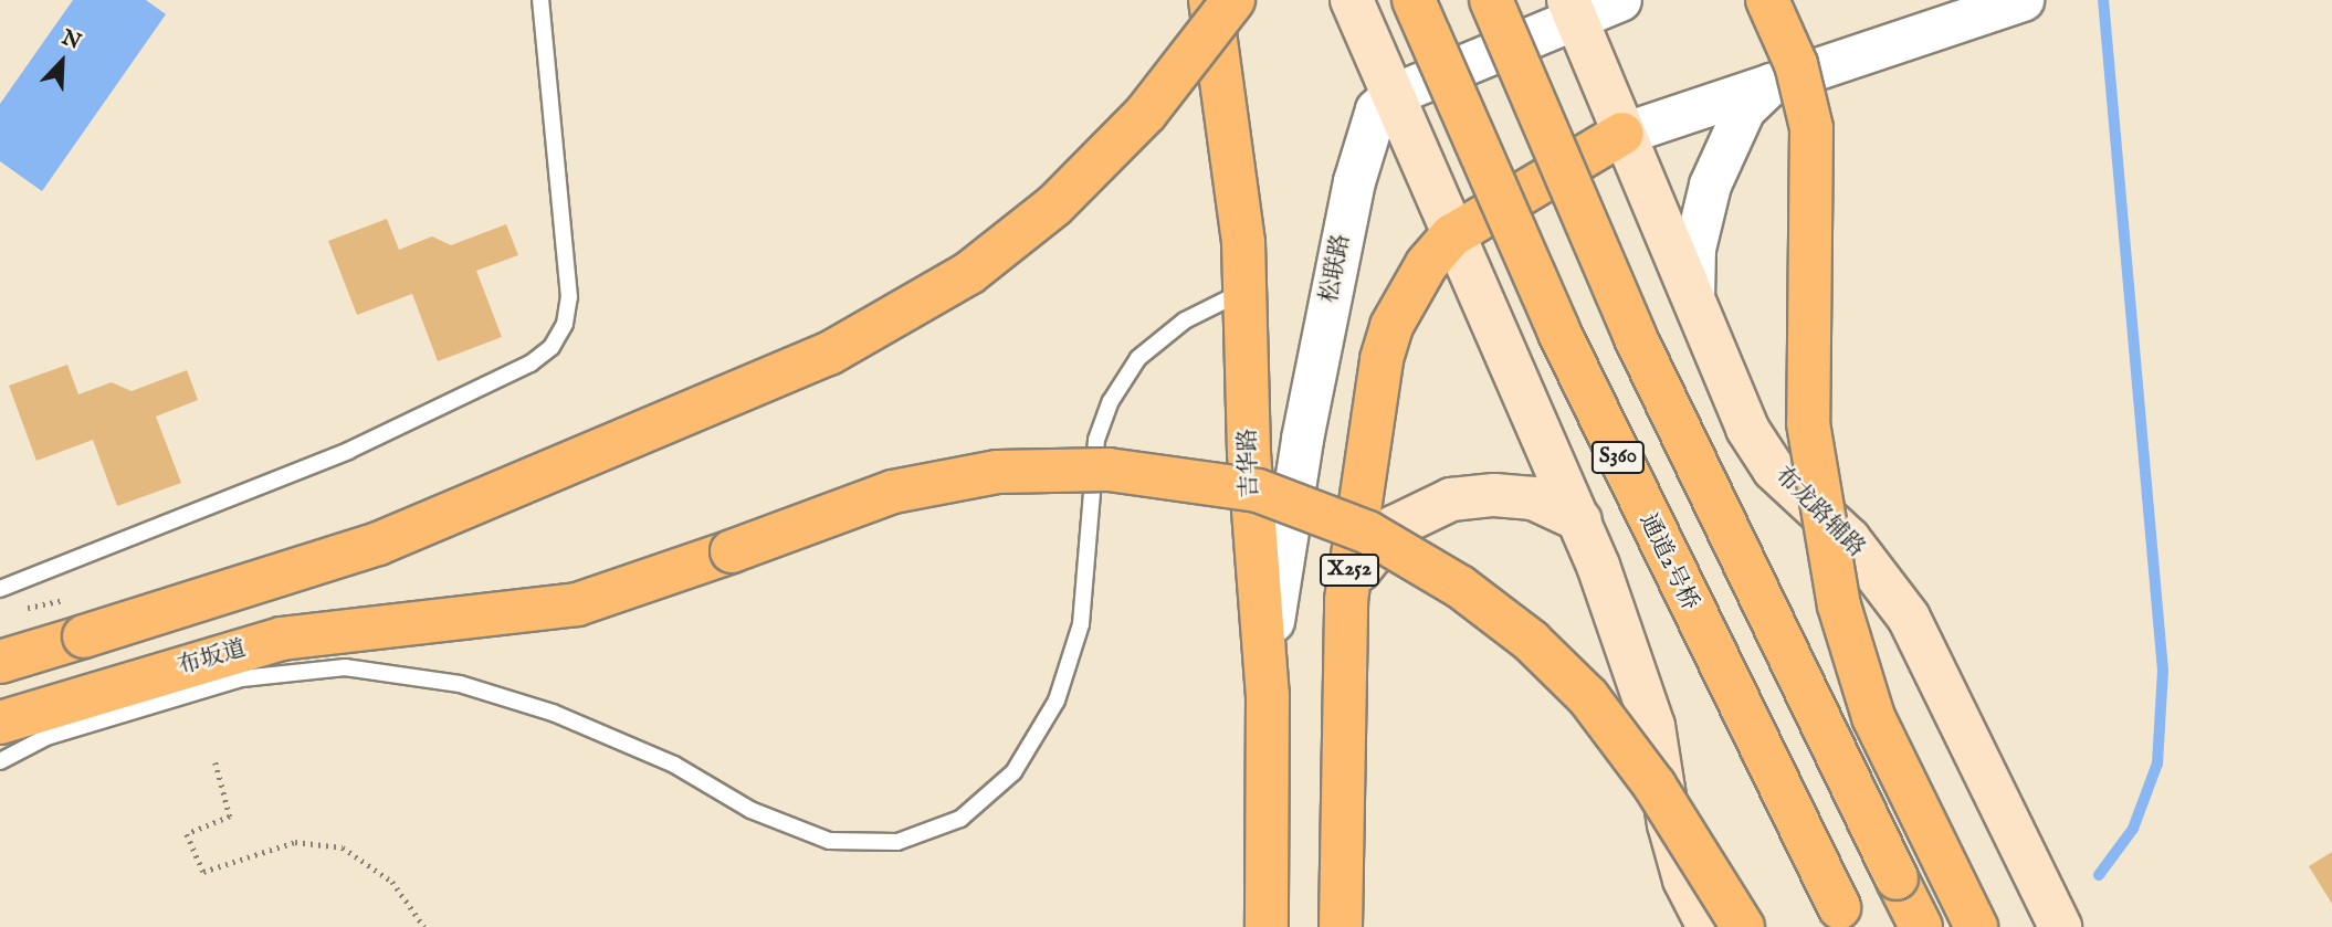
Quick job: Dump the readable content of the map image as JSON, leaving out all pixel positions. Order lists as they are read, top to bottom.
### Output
{
  "streets": {
    "main road": [
      "S360",
      "吉华路",
      "布龙路辅路",
      "通道2号桥",
      "X252",
      "布坂道"
    ],
    "street": ["松联路"]
  },
  "crossings": [
    ["松联路", "吉华路"],
    ["布龙路辅路", "X252"]
  ],
  "north": "top right"
}
